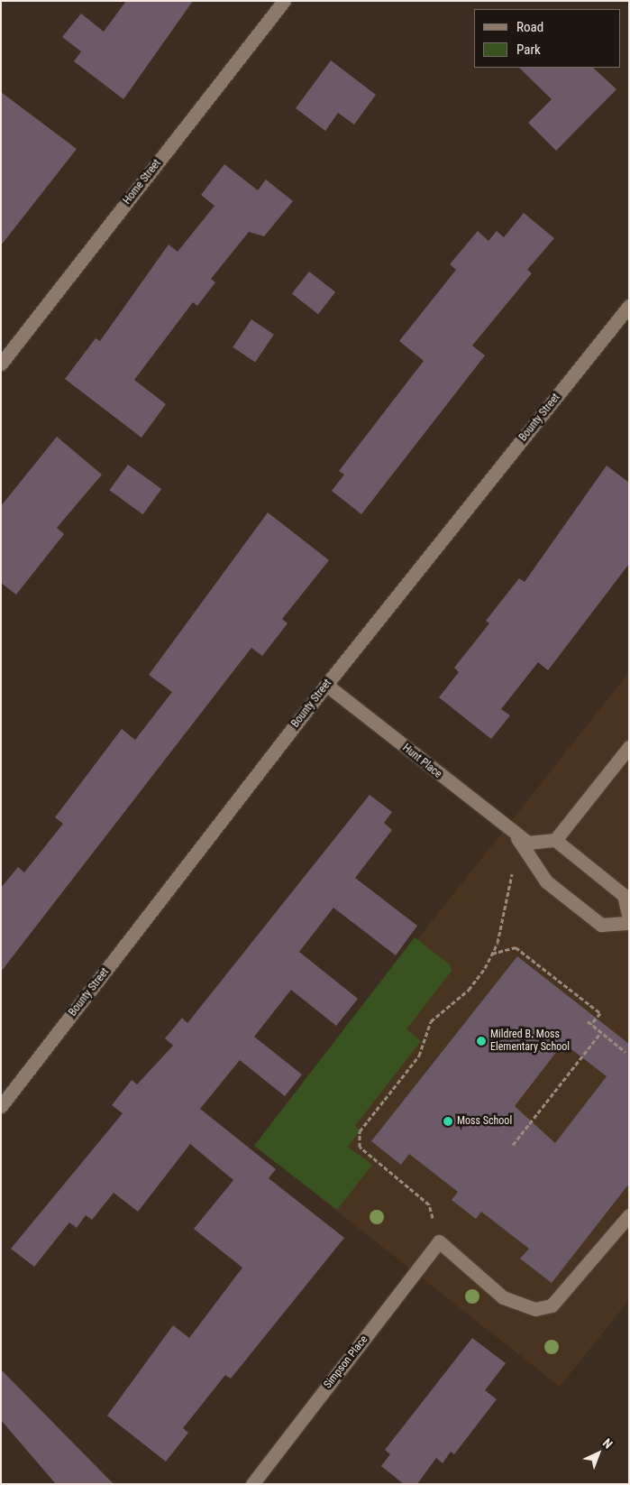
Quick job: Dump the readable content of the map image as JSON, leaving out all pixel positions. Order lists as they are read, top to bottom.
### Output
{
  "streets": {
    "street": [
      "Home Street",
      "Bounty Street",
      "Hunt Place",
      "Simpson Place"
    ]
  },
  "crossings": [
    ["Bounty Street", "Hunt Place"]
  ],
  "places": ["Mildred B. Moss Elementary School", "Moss School"],
  "legend": ["Road", "Park"],
  "north": "top right"
}
